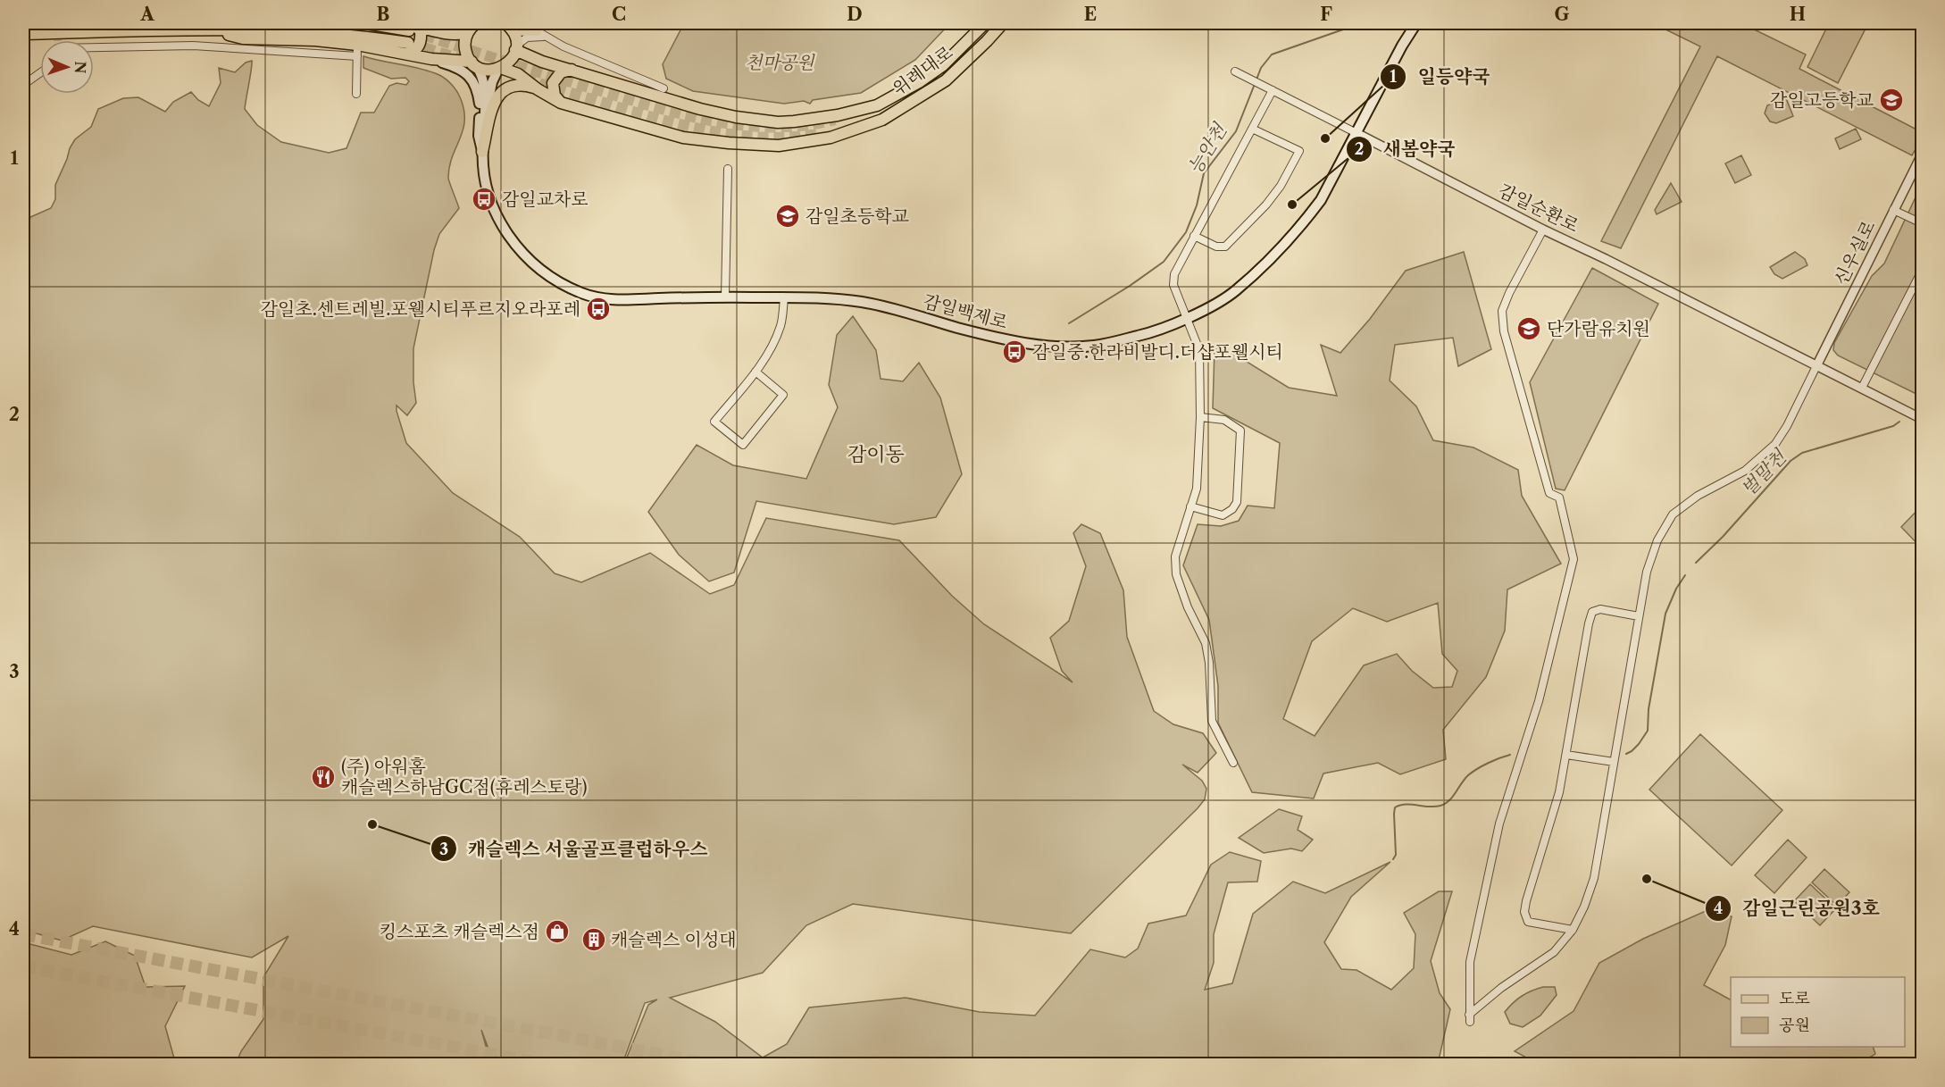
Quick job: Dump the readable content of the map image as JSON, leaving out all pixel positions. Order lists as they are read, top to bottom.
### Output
{
  "streets": {
    "main road": ["위례대로", "감일백제로"],
    "street": ["감일순환로", "신우실로"]
  },
  "crossings": [
    ["감일순환로", "신우실로"],
    ["감일순환로", "감일백제로"]
  ],
  "districts": ["감이동"],
  "water": ["능안천", "벌말천"],
  "parks": ["천마공원"],
  "places": {
    "school or university": ["감일고등학교", "감일초등학교", "단가람유치원"],
    "other": [
      "일등약국",
      "새봄약국",
      "캐슬렉스 서울골프클럽하우스",
      "감일근린공원3호"
    ],
    "bus stop": ["감일교차로", "감일초.센트레빌.포웰시티푸르지오라포레", "감일중.한라비발디.더샵포웰시티"],
    "restaurant": ["(주) 아워홈 캐슬렉스하남GC점(휴레스토랑)"],
    "shop": ["킹스포츠 캐슬렉스점"],
    "building": ["캐슬렉스 이성대"]
  },
  "legend": ["도로", "공원"],
  "north": "right",
  "grid": {
    "columns": [
      "A",
      "B",
      "C",
      "D",
      "E",
      "F",
      "G",
      "H"
    ],
    "rows": [
      "1",
      "2",
      "3",
      "4"
    ]
  }
}
